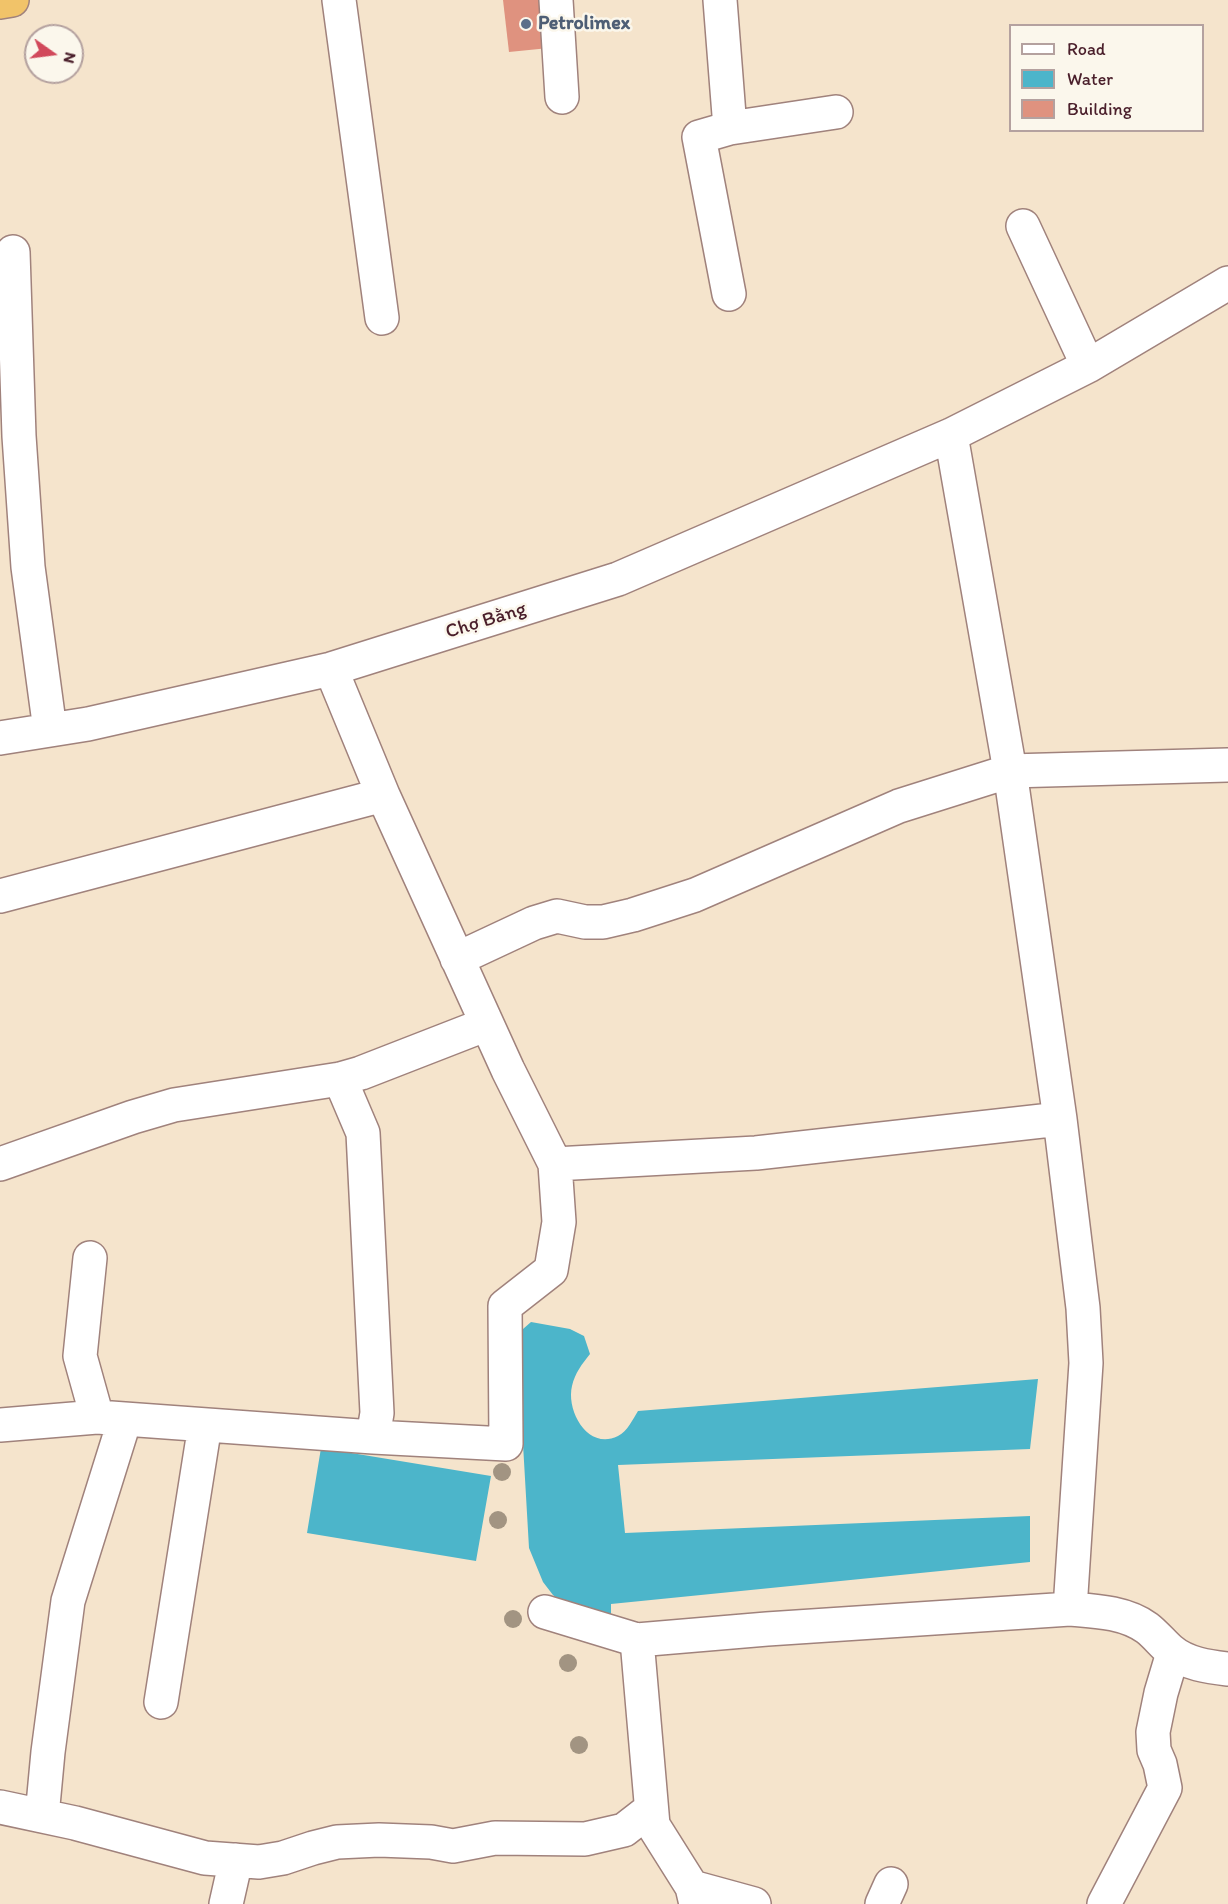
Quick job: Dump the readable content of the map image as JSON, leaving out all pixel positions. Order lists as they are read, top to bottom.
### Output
{
  "streets": {
    "street": ["Chợ Bằng"]
  },
  "places": ["Petrolimex"],
  "legend": ["Road", "Water", "Building"],
  "north": "right"
}
